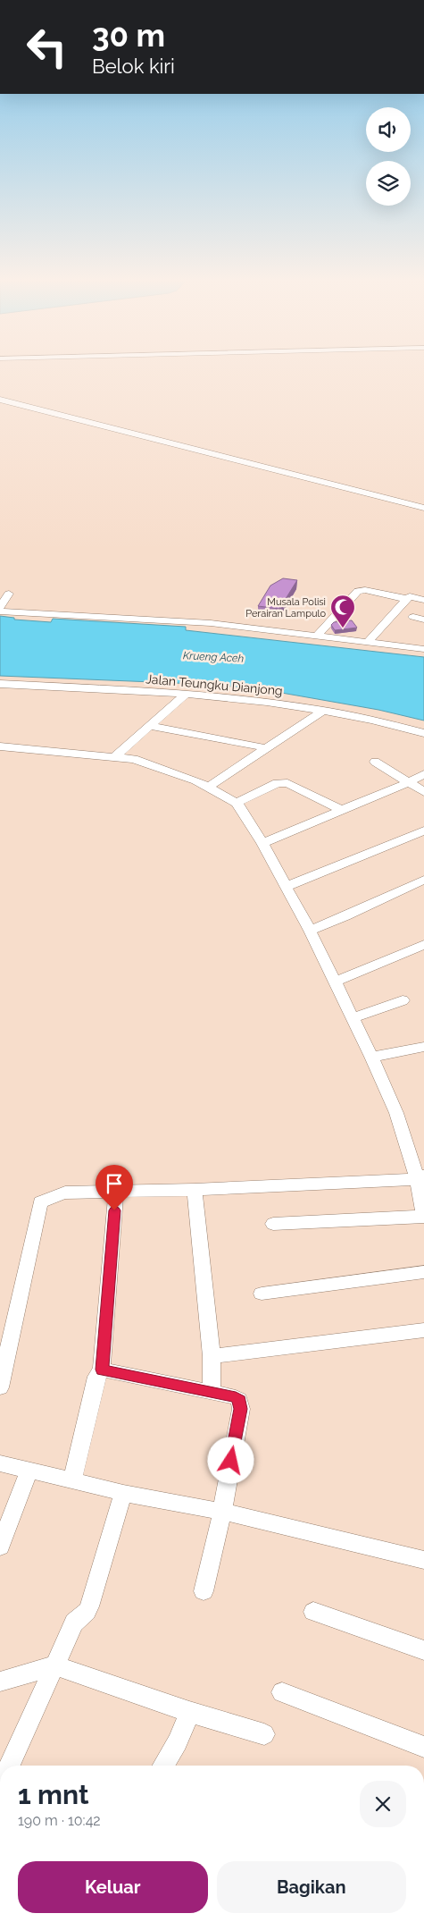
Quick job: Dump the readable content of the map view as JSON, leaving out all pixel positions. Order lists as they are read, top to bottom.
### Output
{
  "streets": {
    "street": ["Jalan Teungku Dianjong"]
  },
  "water": ["Krueng Aceh"],
  "places": {
    "mosque": ["Musala Polisi Perairan Lampulo"]
  },
  "page": {
    "turn": ["30 m", "Belok kiri"],
    "heading": ["1 mnt", "190 m · 10:42"],
    "buttons": ["Keluar", "Bagikan"]
  }
}
